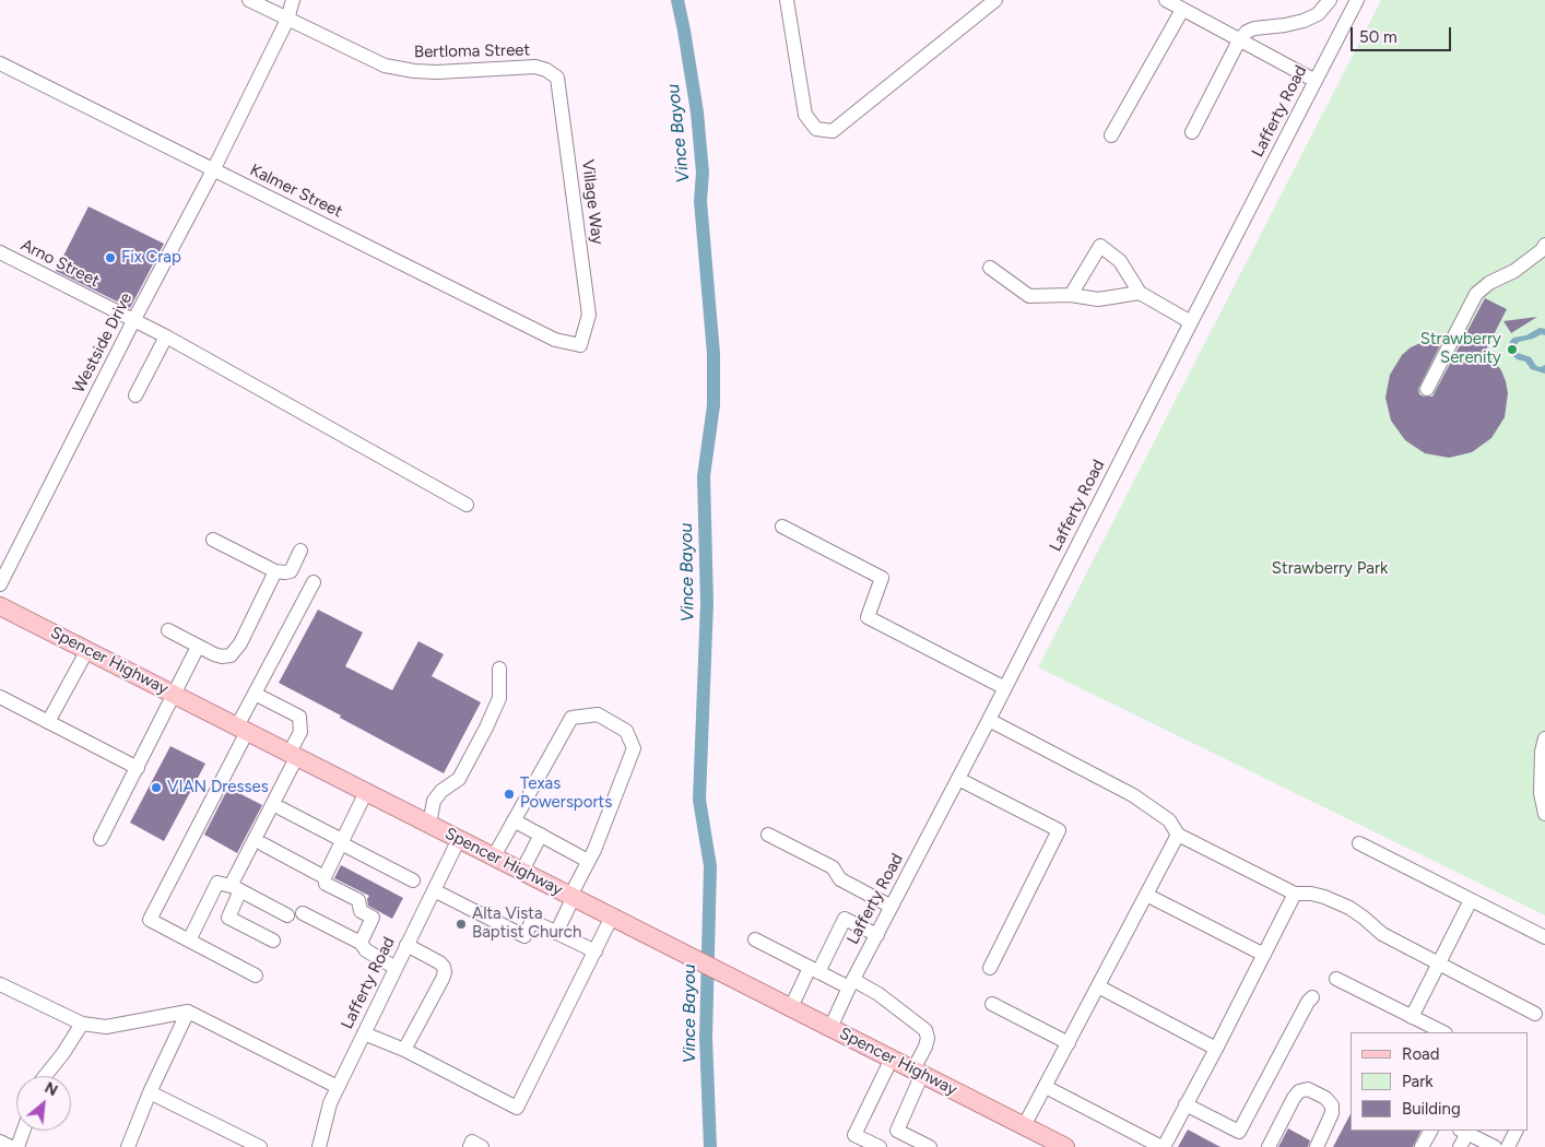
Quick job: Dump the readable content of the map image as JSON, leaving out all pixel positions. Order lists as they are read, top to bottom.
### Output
{
  "streets": {
    "main road": ["Spencer Highway"],
    "street": [
      "Bertloma Street",
      "Lafferty Road",
      "Kalmer Street",
      "Village Way",
      "Arno Street",
      "Westside Drive"
    ]
  },
  "crossings": [
    ["Bertloma Street", "Village Way"],
    ["Bertloma Street", "Westside Drive"],
    ["Lafferty Road", "Spencer Highway"],
    ["Kalmer Street", "Village Way"],
    ["Kalmer Street", "Westside Drive"],
    ["Arno Street", "Westside Drive"]
  ],
  "water": ["Vince Bayou"],
  "parks": ["Strawberry Park"],
  "places": [
    "Fix Crap",
    "Strawberry Serenity",
    "VIAN Dresses",
    "Texas Powersports",
    "Alta Vista Baptist Church"
  ],
  "legend": ["Road", "Park", "Building"],
  "scale_bar": "50 m",
  "north": "top right"
}
